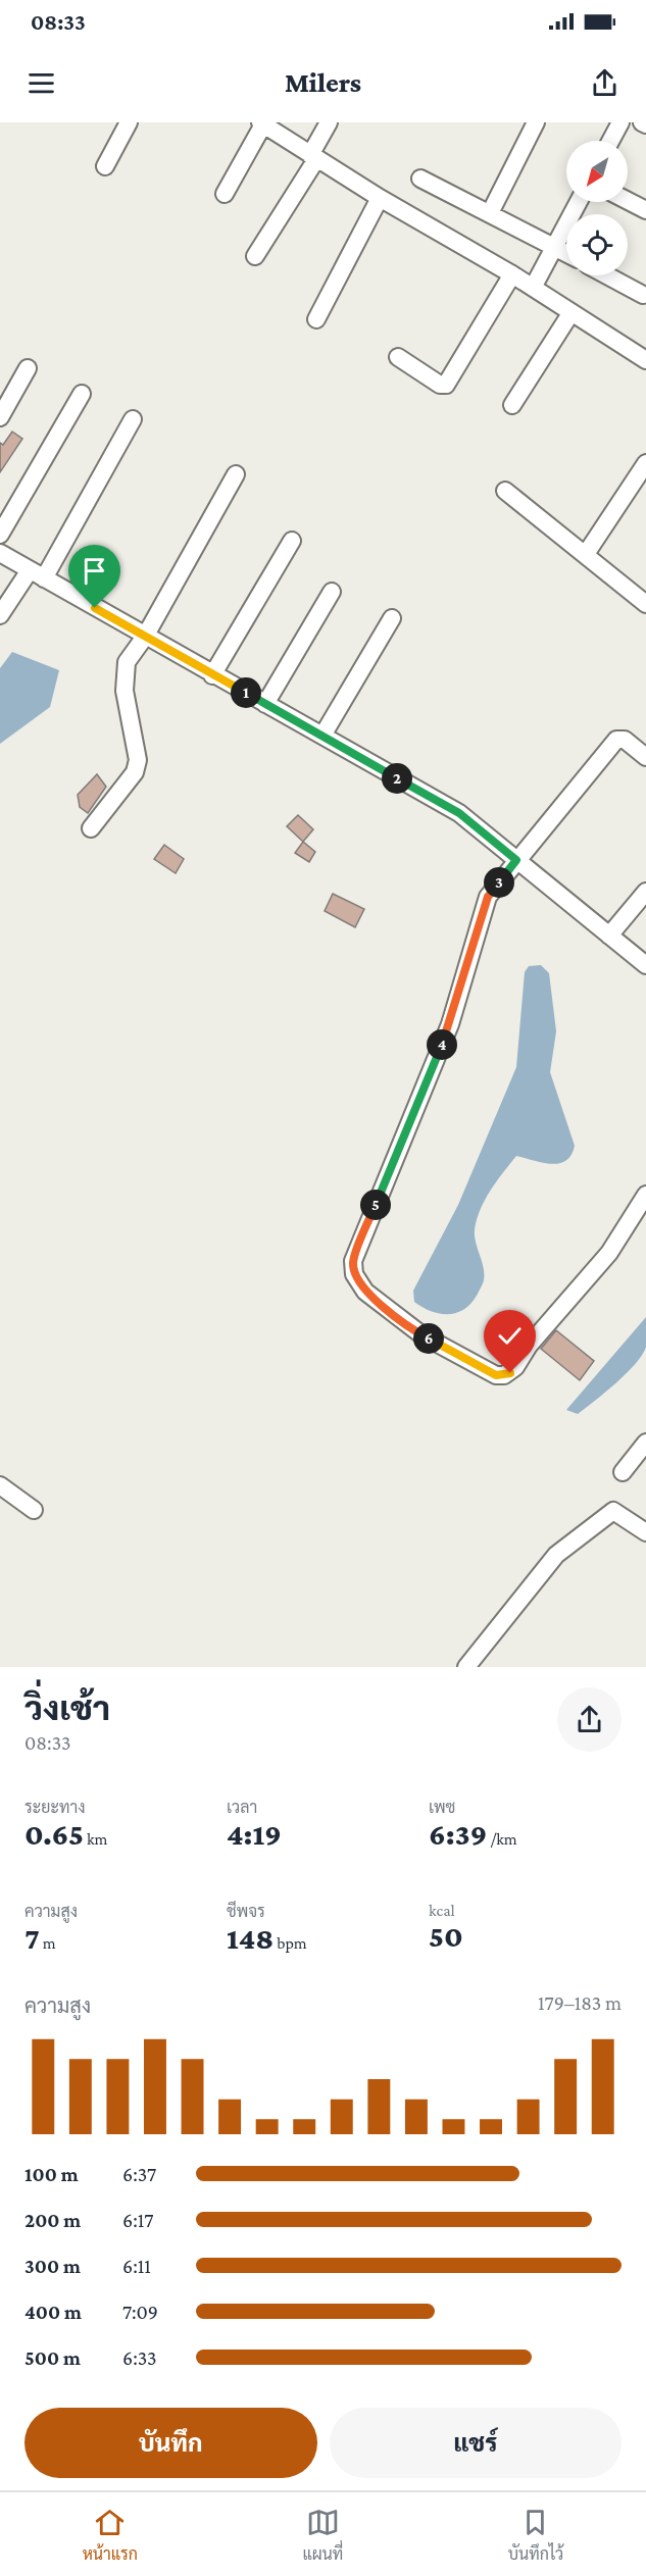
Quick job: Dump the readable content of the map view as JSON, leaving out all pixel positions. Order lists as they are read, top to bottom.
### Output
{
  "north": "bottom left",
  "page": {
    "status": "08:33",
    "header": "Milers",
    "pins": [
      "1",
      "2",
      "3",
      "4",
      "5",
      "6"
    ],
    "heading": ["วิ่งเช้า", "08:33"],
    "stats": [
      ["ระยะทาง", "0.65 km"],
      ["เวลา", "4:19"],
      ["เพซ", "6:39 /km"],
      ["ความสูง", "7 m"],
      ["ชีพจร", "148 bpm"],
      ["kcal", "50"]
    ],
    "chart": ["ความสูง", "179–183 m"],
    "list": [
      {
        "name": "100 m",
        "note": "6:37"
      },
      {
        "name": "200 m",
        "note": "6:17"
      },
      {
        "name": "300 m",
        "note": "6:11"
      },
      {
        "name": "400 m",
        "note": "7:09"
      },
      {
        "name": "500 m",
        "note": "6:33"
      }
    ],
    "buttons": ["บันทึก", "แชร์"],
    "tabs": ["หน้าแรก", "แผนที่", "บันทึกไว้"]
  }
}
